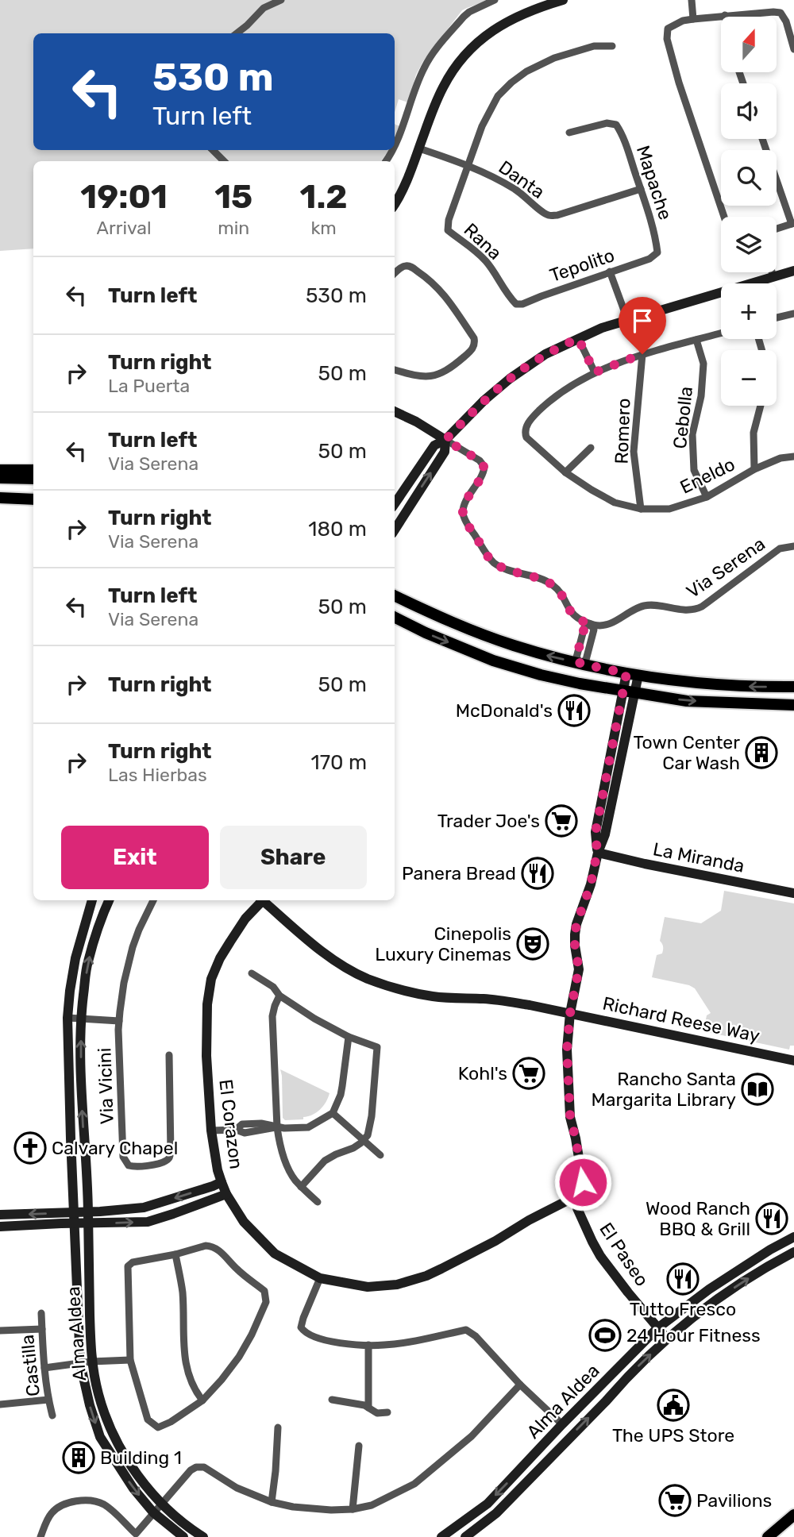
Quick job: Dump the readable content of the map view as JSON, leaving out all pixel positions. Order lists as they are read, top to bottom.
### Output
{
  "streets": {
    "main road": [
      "La Miranda",
      "Richard Reese Way",
      "El Corazon",
      "El Paseo",
      "Alma Aldea"
    ],
    "street": [
      "Danta",
      "Mapache",
      "Rana",
      "Tepolito",
      "Cebolla",
      "Romero",
      "Eneldo",
      "Via Serena",
      "Via Vicini",
      "Castilla"
    ]
  },
  "crossings": [
    ["Danta", "Mapache"],
    ["Danta", "Rana"],
    ["Mapache", "Tepolito"],
    ["Rana", "Tepolito"],
    ["Cebolla", "Eneldo"],
    ["Romero", "Eneldo"],
    ["La Miranda", "El Paseo"],
    ["Richard Reese Way", "El Paseo"],
    ["El Corazon", "El Paseo"],
    ["El Paseo", "Alma Aldea"]
  ],
  "places": {
    "restaurant": [
      "McDonald's",
      "Panera Bread",
      "Wood Ranch BBQ & Grill",
      "Tutto Fresco"
    ],
    "building": ["Town Center Car Wash", "Building 1"],
    "supermarket": ["Trader Joe's", "Kohl's", "Pavilions"],
    "theatre": ["Cinepolis Luxury Cinemas"],
    "library": ["Rancho Santa Margarita Library"],
    "church": ["Calvary Chapel"],
    "sports": ["24 Hour Fitness"],
    "public building": ["The UPS Store"]
  },
  "north": "top",
  "page": {
    "map_buttons": ["+", "−"],
    "turn": ["530 m", "Turn left"],
    "eta": [
      "19:01",
      "Arrival",
      "15",
      "min",
      "1.2",
      "km"
    ],
    "list": [
      {
        "name": "Turn left",
        "value": "530 m"
      },
      {
        "name": "Turn right",
        "note": "La Puerta",
        "value": "50 m"
      },
      {
        "name": "Turn left",
        "note": "Via Serena",
        "value": "50 m"
      },
      {
        "name": "Turn right",
        "note": "Via Serena",
        "value": "180 m"
      },
      {
        "name": "Turn left",
        "note": "Via Serena",
        "value": "50 m"
      },
      {
        "name": "Turn right",
        "value": "50 m"
      },
      {
        "name": "Turn right",
        "note": "Las Hierbas",
        "value": "170 m"
      }
    ],
    "buttons": ["Exit", "Share"]
  }
}
